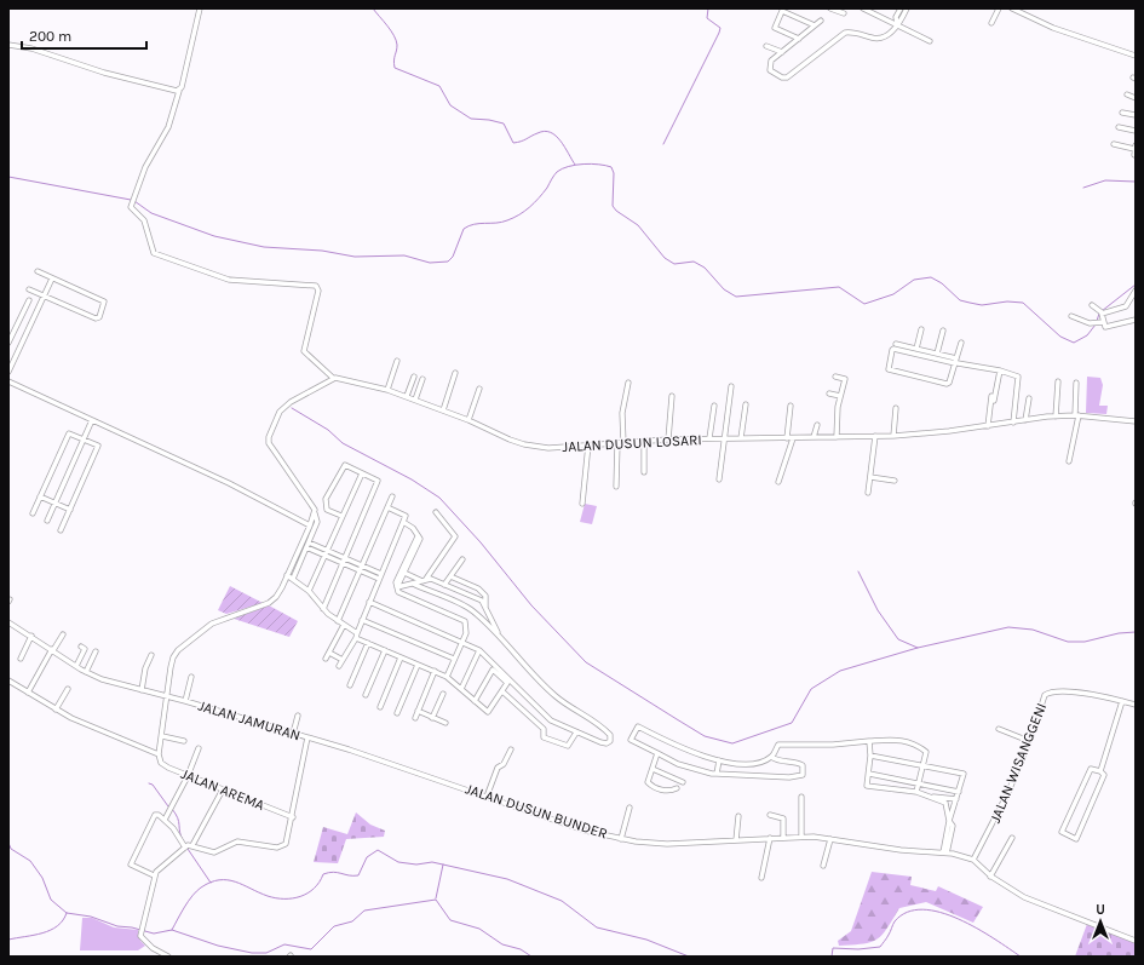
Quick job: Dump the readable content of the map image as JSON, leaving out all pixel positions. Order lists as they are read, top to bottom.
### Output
{
  "streets": {
    "street": [
      "JALAN DUSUN LOSARI",
      "JALAN JAMURAN",
      "JALAN WISANGGENI",
      "JALAN AREMA",
      "JALAN DUSUN BUNDER"
    ]
  },
  "crossings": [
    ["JALAN JAMURAN", "JALAN AREMA"],
    ["JALAN JAMURAN", "JALAN DUSUN BUNDER"],
    ["JALAN WISANGGENI", "JALAN DUSUN BUNDER"]
  ],
  "scale_bar": "200 m",
  "north": "top"
}
